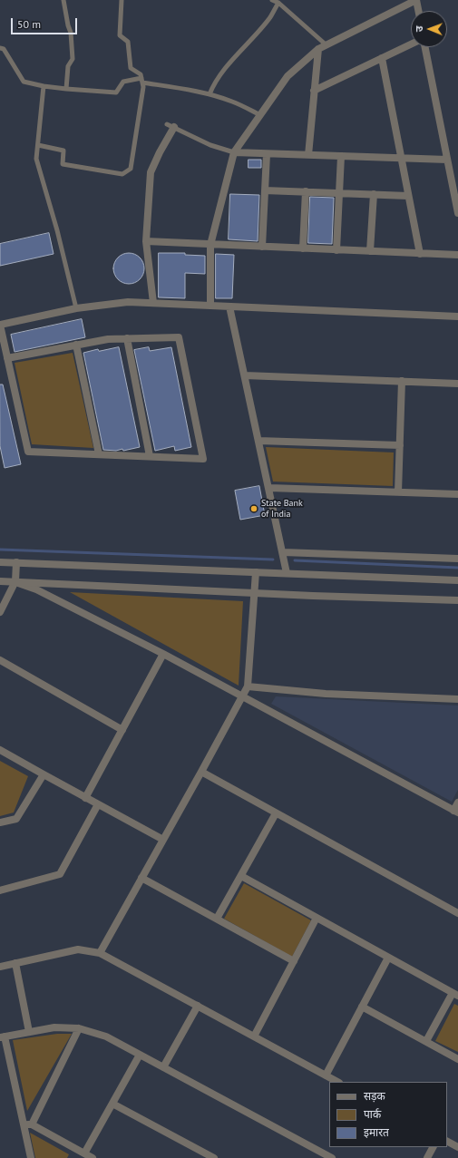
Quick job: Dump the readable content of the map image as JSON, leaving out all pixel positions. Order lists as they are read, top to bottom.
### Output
{
  "places": ["State Bank of India"],
  "legend": ["सड़क", "पार्क", "इमारत"],
  "scale_bar": "50 m",
  "north": "left"
}
